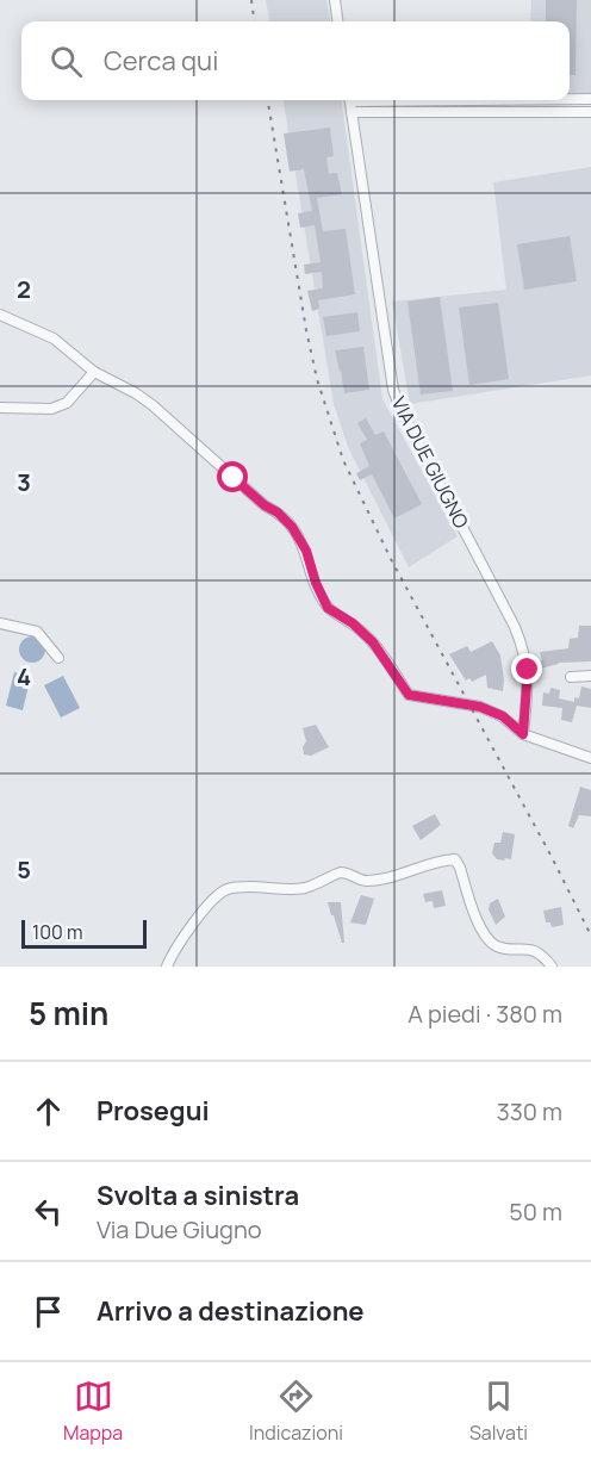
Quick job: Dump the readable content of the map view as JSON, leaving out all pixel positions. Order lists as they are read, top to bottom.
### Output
{
  "streets": {
    "street": ["VIA DUE GIUGNO"]
  },
  "scale_bar": "100 m",
  "page": {
    "search": "Cerca qui",
    "scale": "100 m",
    "heading": ["5 min", "A piedi · 380 m"],
    "list": [
      ["Prosegui", "330 m"],
      ["Svolta a sinistra", "Via Due Giugno", "50 m"],
      "Arrivo a destinazione"
    ],
    "nav": ["Mappa", "Indicazioni", "Salvati"]
  },
  "grid": {
    "rows": [
      "2",
      "3",
      "4",
      "5"
    ]
  }
}
